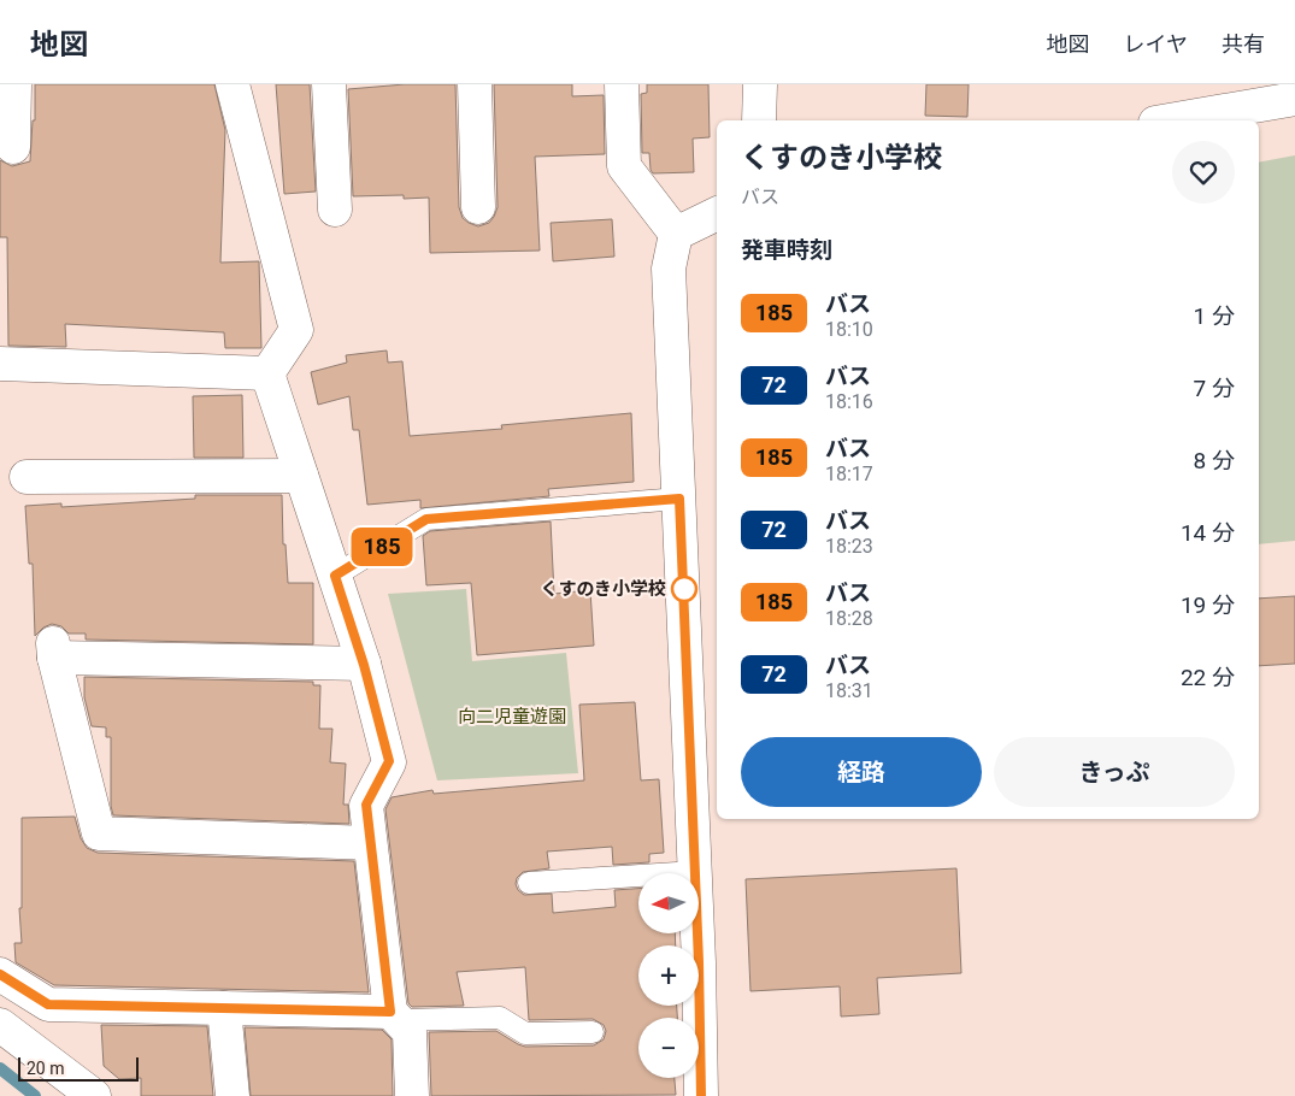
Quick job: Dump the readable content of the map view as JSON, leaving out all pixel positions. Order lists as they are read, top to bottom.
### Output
{
  "parks": ["向二児童遊園"],
  "places": ["くすのき小学校"],
  "lines": ["bus line 185"],
  "scale_bar": "20 m",
  "north": "left",
  "page": {
    "header": "地図",
    "nav": ["地図", "レイヤ", "共有"],
    "on_map": "185",
    "heading": [
      ["くすのき小学校", "バス"],
      "発車時刻"
    ],
    "list": [
      {
        "mark": "185",
        "name": "バス",
        "note": "18:10",
        "value": "1 分"
      },
      {
        "mark": "72",
        "name": "バス",
        "note": "18:16",
        "value": "7 分"
      },
      {
        "mark": "185",
        "name": "バス",
        "note": "18:17",
        "value": "8 分"
      },
      {
        "mark": "72",
        "name": "バス",
        "note": "18:23",
        "value": "14 分"
      },
      {
        "mark": "185",
        "name": "バス",
        "note": "18:28",
        "value": "19 分"
      },
      {
        "mark": "72",
        "name": "バス",
        "note": "18:31",
        "value": "22 分"
      }
    ],
    "buttons": ["経路", "きっぷ"],
    "map_buttons": ["+", "−"],
    "scale": "20 m"
  }
}
